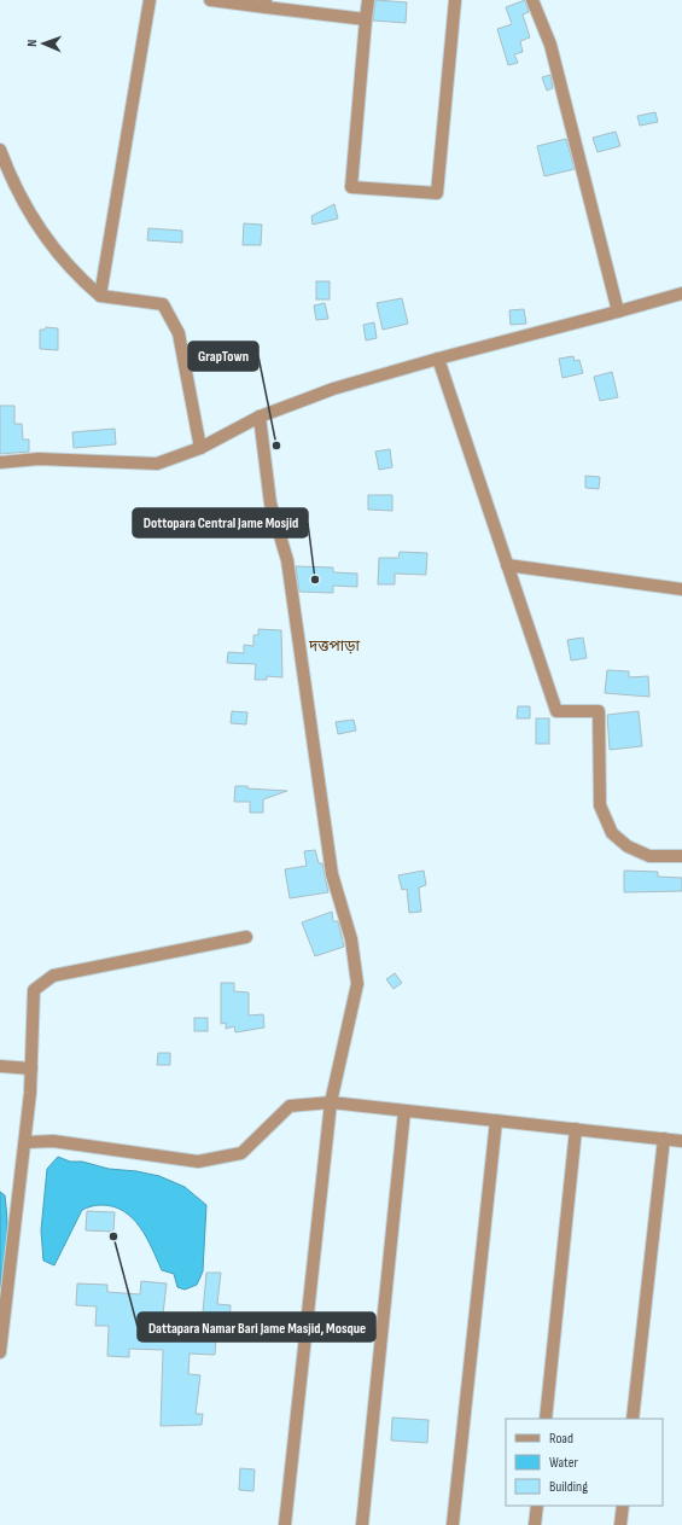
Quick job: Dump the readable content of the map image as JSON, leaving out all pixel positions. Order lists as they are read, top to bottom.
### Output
{
  "districts": ["দত্তপাড়া"],
  "places": ["GrapTown", "Dottopara Central Jame Mosjid", "Dattapara Namar Bari Jame Masjid, Mosque"],
  "legend": ["Road", "Water", "Building"],
  "north": "left"
}
